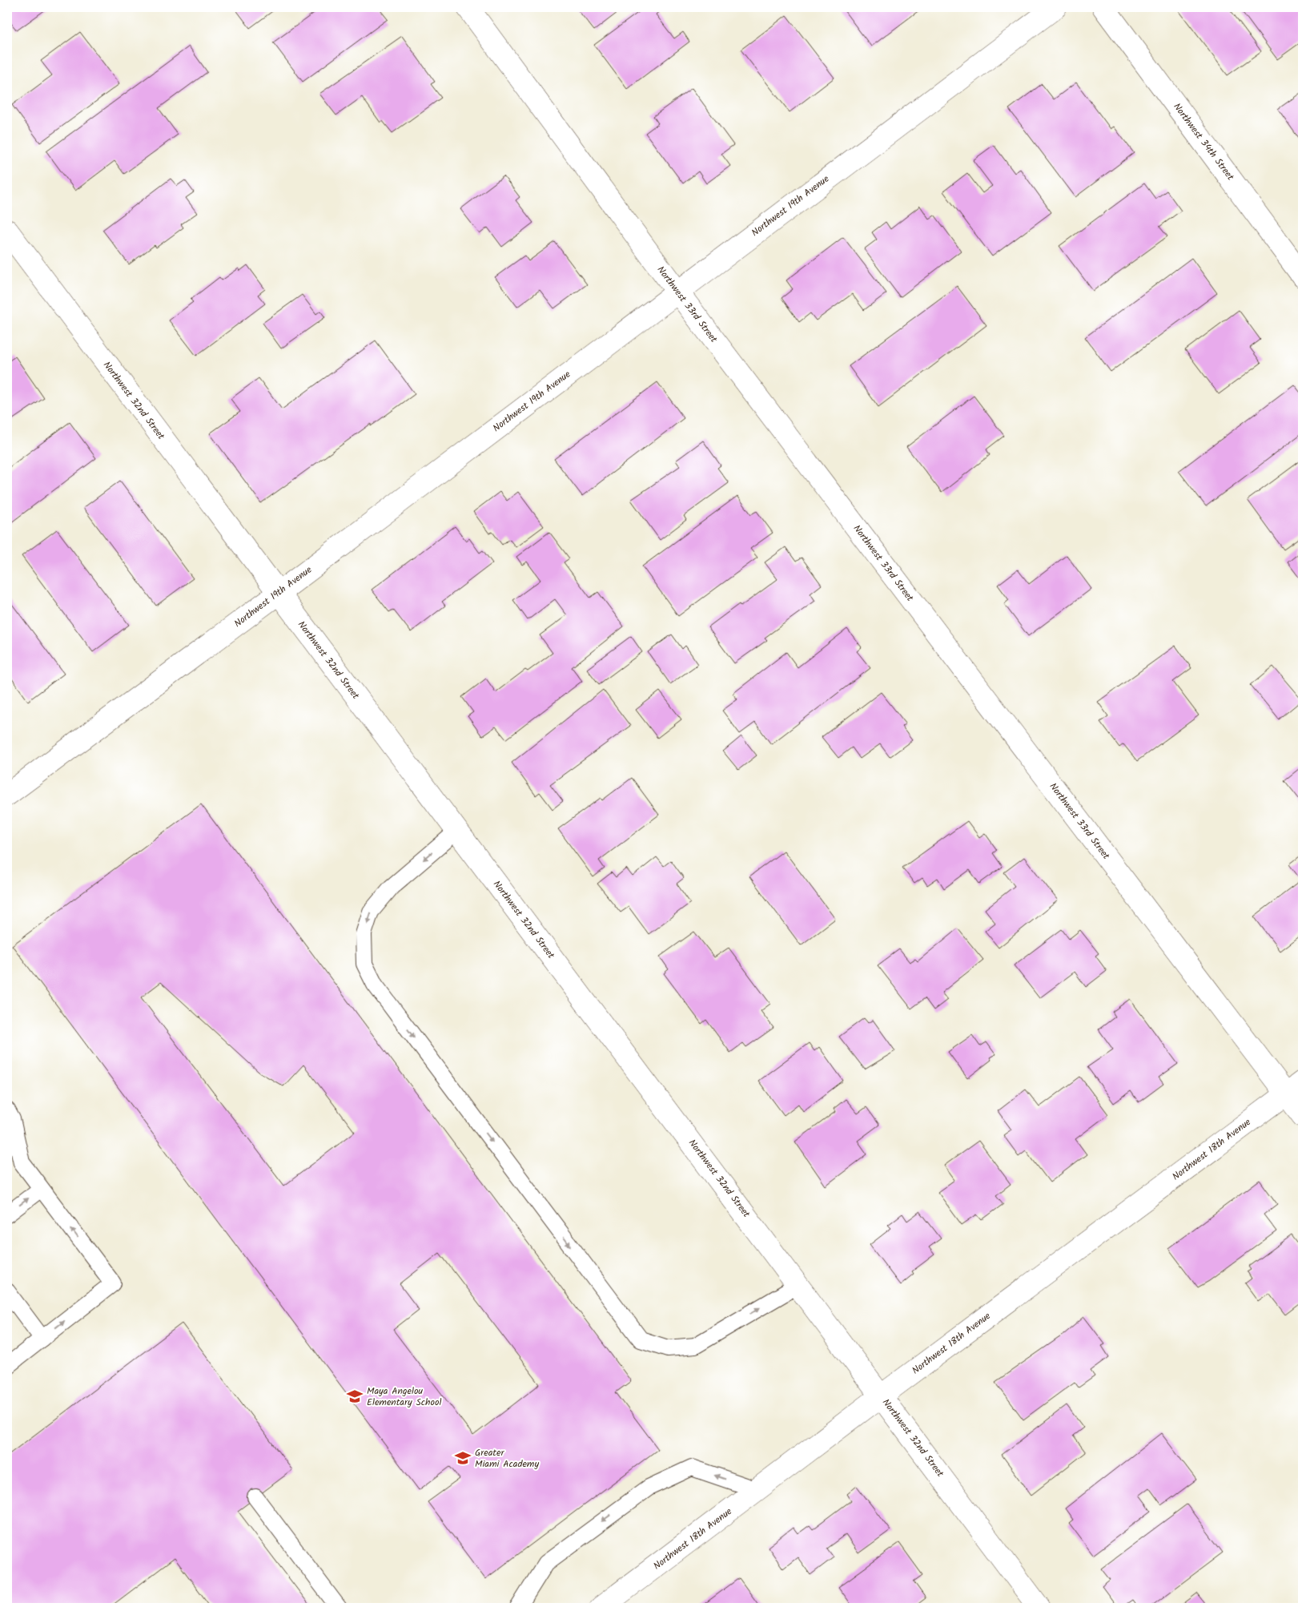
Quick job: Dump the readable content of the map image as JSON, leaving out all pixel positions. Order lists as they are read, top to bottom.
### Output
{
  "streets": {
    "street": [
      "Northwest 34th Street",
      "Northwest 19th Avenue",
      "Northwest 33rd Street",
      "Northwest 32nd Street",
      "Northwest 18th Avenue"
    ]
  },
  "crossings": [
    ["Northwest 19th Avenue", "Northwest 33rd Street"],
    ["Northwest 19th Avenue", "Northwest 32nd Street"],
    ["Northwest 33rd Street", "Northwest 18th Avenue"],
    ["Northwest 32nd Street", "Northwest 18th Avenue"]
  ],
  "places": {
    "school or university": ["Maya Angelou Elementary School", "Greater Miami Academy"]
  }
}
